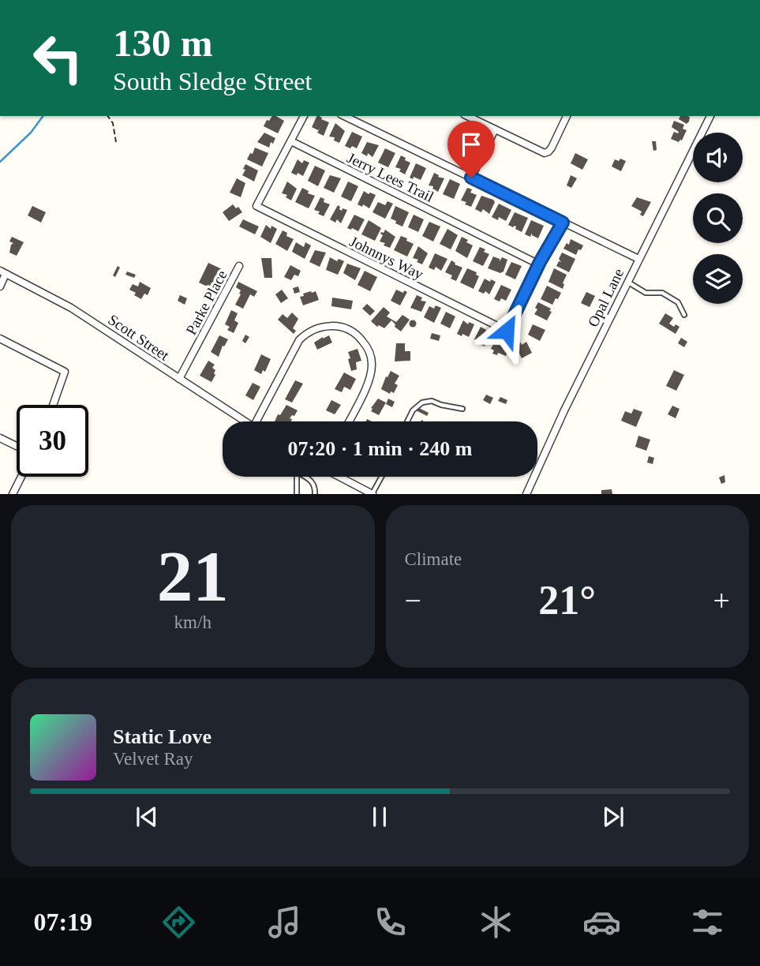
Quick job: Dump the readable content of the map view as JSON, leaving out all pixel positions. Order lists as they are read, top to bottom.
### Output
{
  "streets": {
    "street": [
      "Jerry Lees Trail",
      "Johnnys Way",
      "Opal Lane",
      "Parke Place",
      "Scott Street"
    ]
  },
  "crossings": [
    ["Jerry Lees Trail", "Johnnys Way"],
    ["Parke Place", "Scott Street"]
  ],
  "page": {
    "turn": ["130 m", "South Sledge Street"],
    "limit": "30",
    "trip": "07:20 · 1 min · 240 m",
    "tile": [
      ["21", "km/h"],
      "Climate"
    ],
    "heat": ["−", "21°", "+"],
    "song": ["Static Love", "Velvet Ray"],
    "tabs": "07:19"
  }
}
